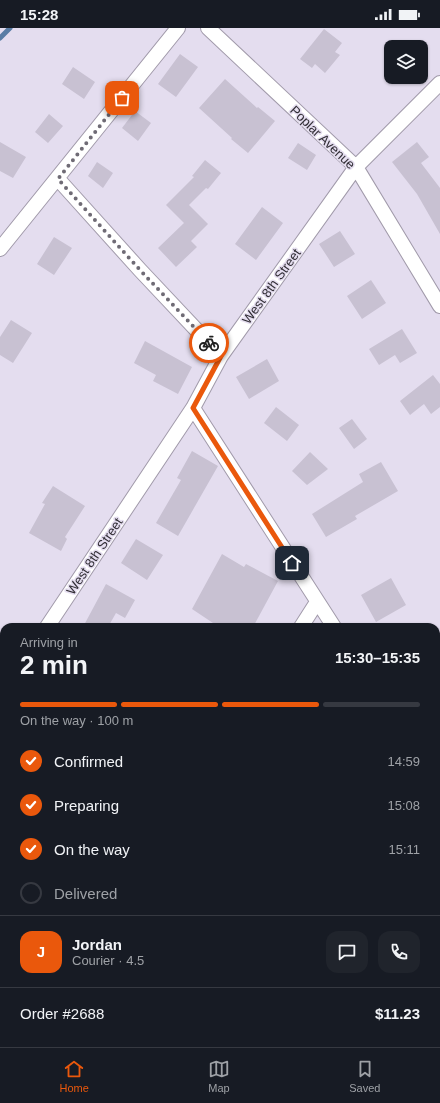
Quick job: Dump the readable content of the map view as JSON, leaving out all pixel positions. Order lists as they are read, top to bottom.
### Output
{
  "streets": {
    "street": ["Poplar Avenue", "West 8th Street"]
  },
  "crossings": [
    ["Poplar Avenue", "West 8th Street"]
  ],
  "page": {
    "status": "15:28",
    "heading": ["2 min", "Arriving in", "15:30–15:35"],
    "panel": [
      "Jordan",
      "Courier · 4.5",
      "Order #2688",
      "$11.23"
    ],
    "bar": "On the way · 100 m",
    "list": [
      ["Confirmed", "14:59"],
      ["Preparing", "15:08"],
      ["On the way", "15:11"],
      "Delivered"
    ],
    "round": "J",
    "tabs": ["Home", "Map", "Saved"]
  }
}
